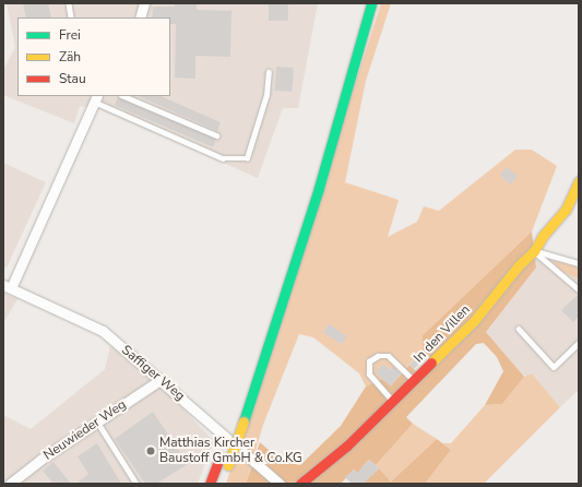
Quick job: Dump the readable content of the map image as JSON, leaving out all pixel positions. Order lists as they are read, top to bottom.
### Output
{
  "streets": {
    "main road": ["In den Villen"],
    "street": ["Saffiger Weg", "Neuwieder Weg"]
  },
  "crossings": [
    ["Saffiger Weg", "Neuwieder Weg"]
  ],
  "places": ["Matthias Kircher Baustoff GmbH & Co.KG"],
  "legend": ["Frei", "Zäh", "Stau"]
}
